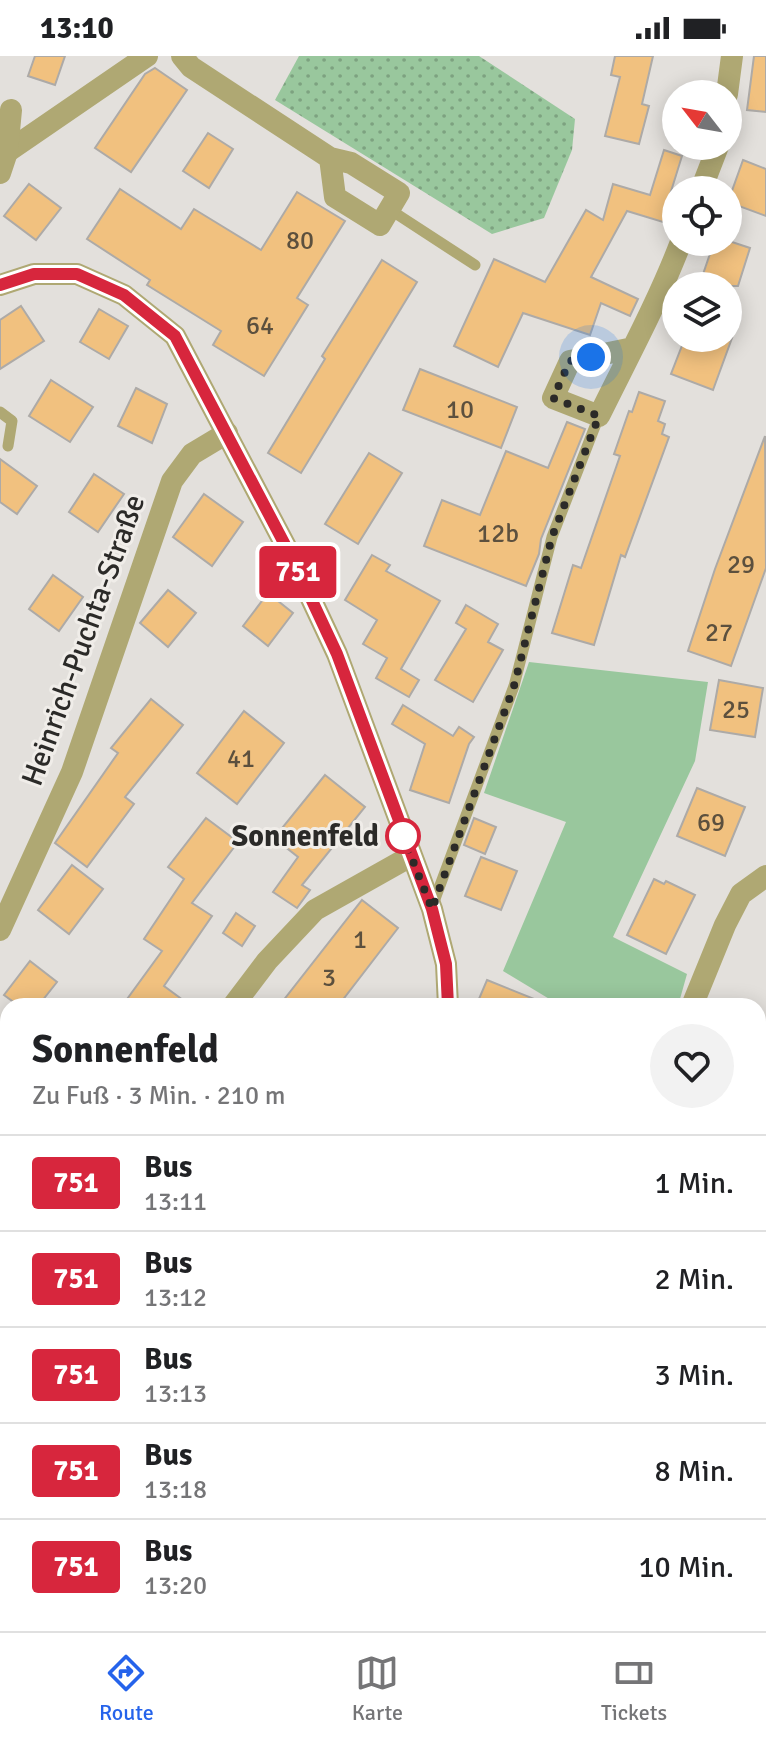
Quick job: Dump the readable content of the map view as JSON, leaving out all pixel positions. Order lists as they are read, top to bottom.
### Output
{
  "streets": {
    "street": ["Heinrich-Puchta-Straße"]
  },
  "places": ["Sonnenfeld"],
  "lines": ["bus line 751"],
  "house_numbers": [
    "80",
    "64",
    "10",
    "12b",
    "29",
    "27",
    "25",
    "41",
    "69",
    "1",
    "3"
  ],
  "north": "top left",
  "page": {
    "status": "13:10",
    "on_map": "751",
    "heading": ["Sonnenfeld", "Zu Fuß · 3 Min. · 210 m"],
    "list": [
      {
        "mark": "751",
        "name": "Bus",
        "note": "13:11",
        "value": "1 Min."
      },
      {
        "mark": "751",
        "name": "Bus",
        "note": "13:12",
        "value": "2 Min."
      },
      {
        "mark": "751",
        "name": "Bus",
        "note": "13:13",
        "value": "3 Min."
      },
      {
        "mark": "751",
        "name": "Bus",
        "note": "13:18",
        "value": "8 Min."
      },
      {
        "mark": "751",
        "name": "Bus",
        "note": "13:20",
        "value": "10 Min."
      }
    ],
    "tabs": ["Route", "Karte", "Tickets"]
  }
}
